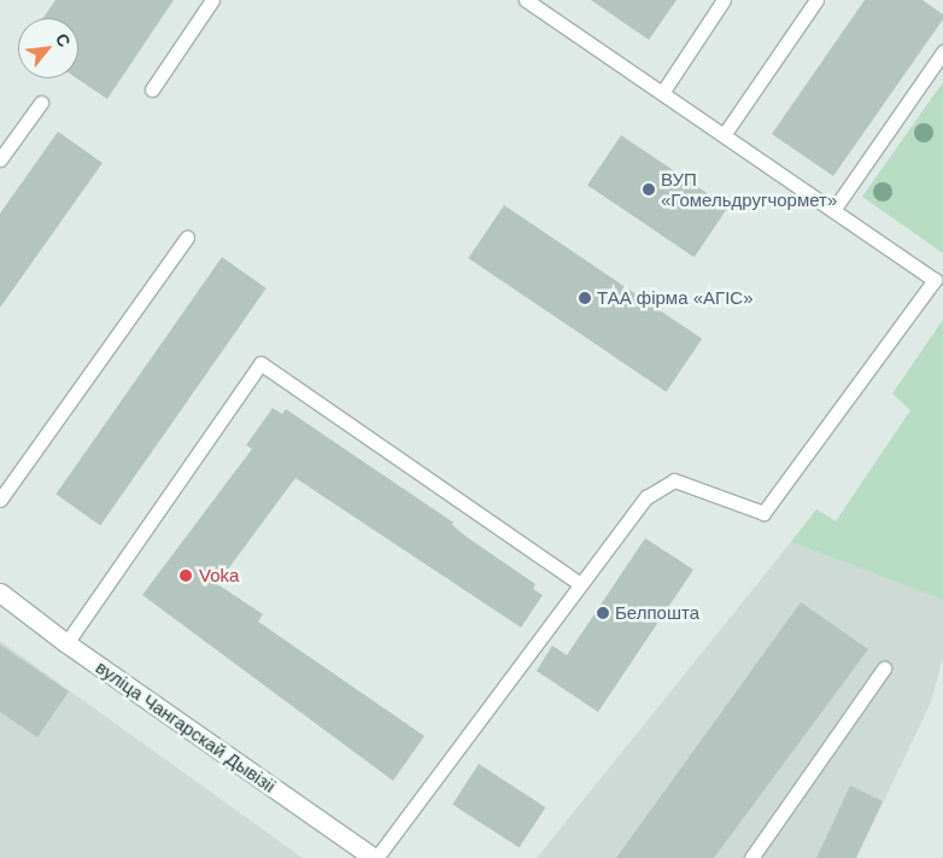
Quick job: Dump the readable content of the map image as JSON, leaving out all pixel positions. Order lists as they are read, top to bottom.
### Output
{
  "streets": {
    "street": ["вуліца Чангарскай Дывізіі"]
  },
  "places": [
    "ВУП «Гомельдругчормет»",
    "ТАА фірма «АГІС»",
    "Voka",
    "Белпошта"
  ],
  "north": "top right"
}
